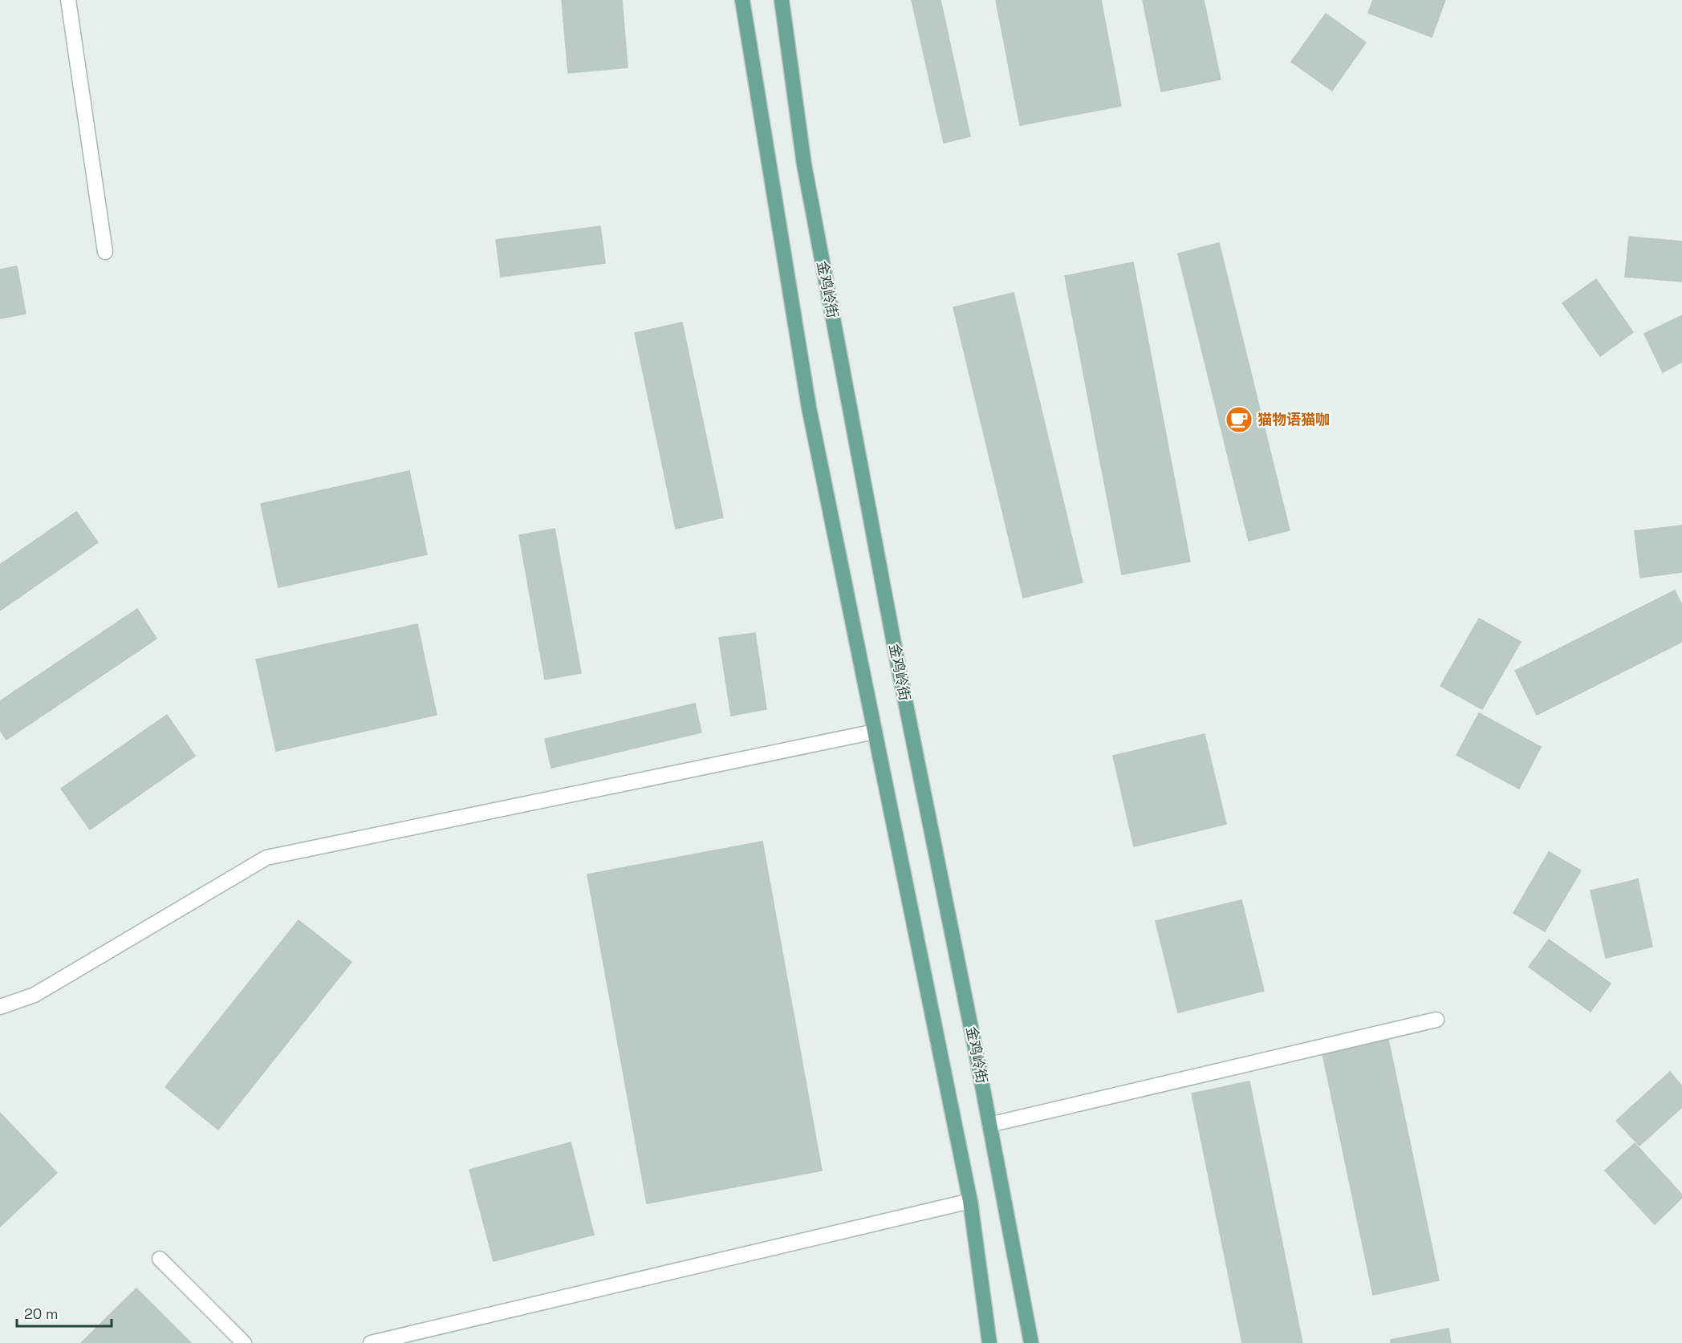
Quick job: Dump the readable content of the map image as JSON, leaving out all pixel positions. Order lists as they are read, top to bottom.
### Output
{
  "streets": {
    "main road": ["金鸡岭街"]
  },
  "places": {
    "cafe": ["猫物语猫咖"]
  },
  "scale_bar": "20 m"
}
